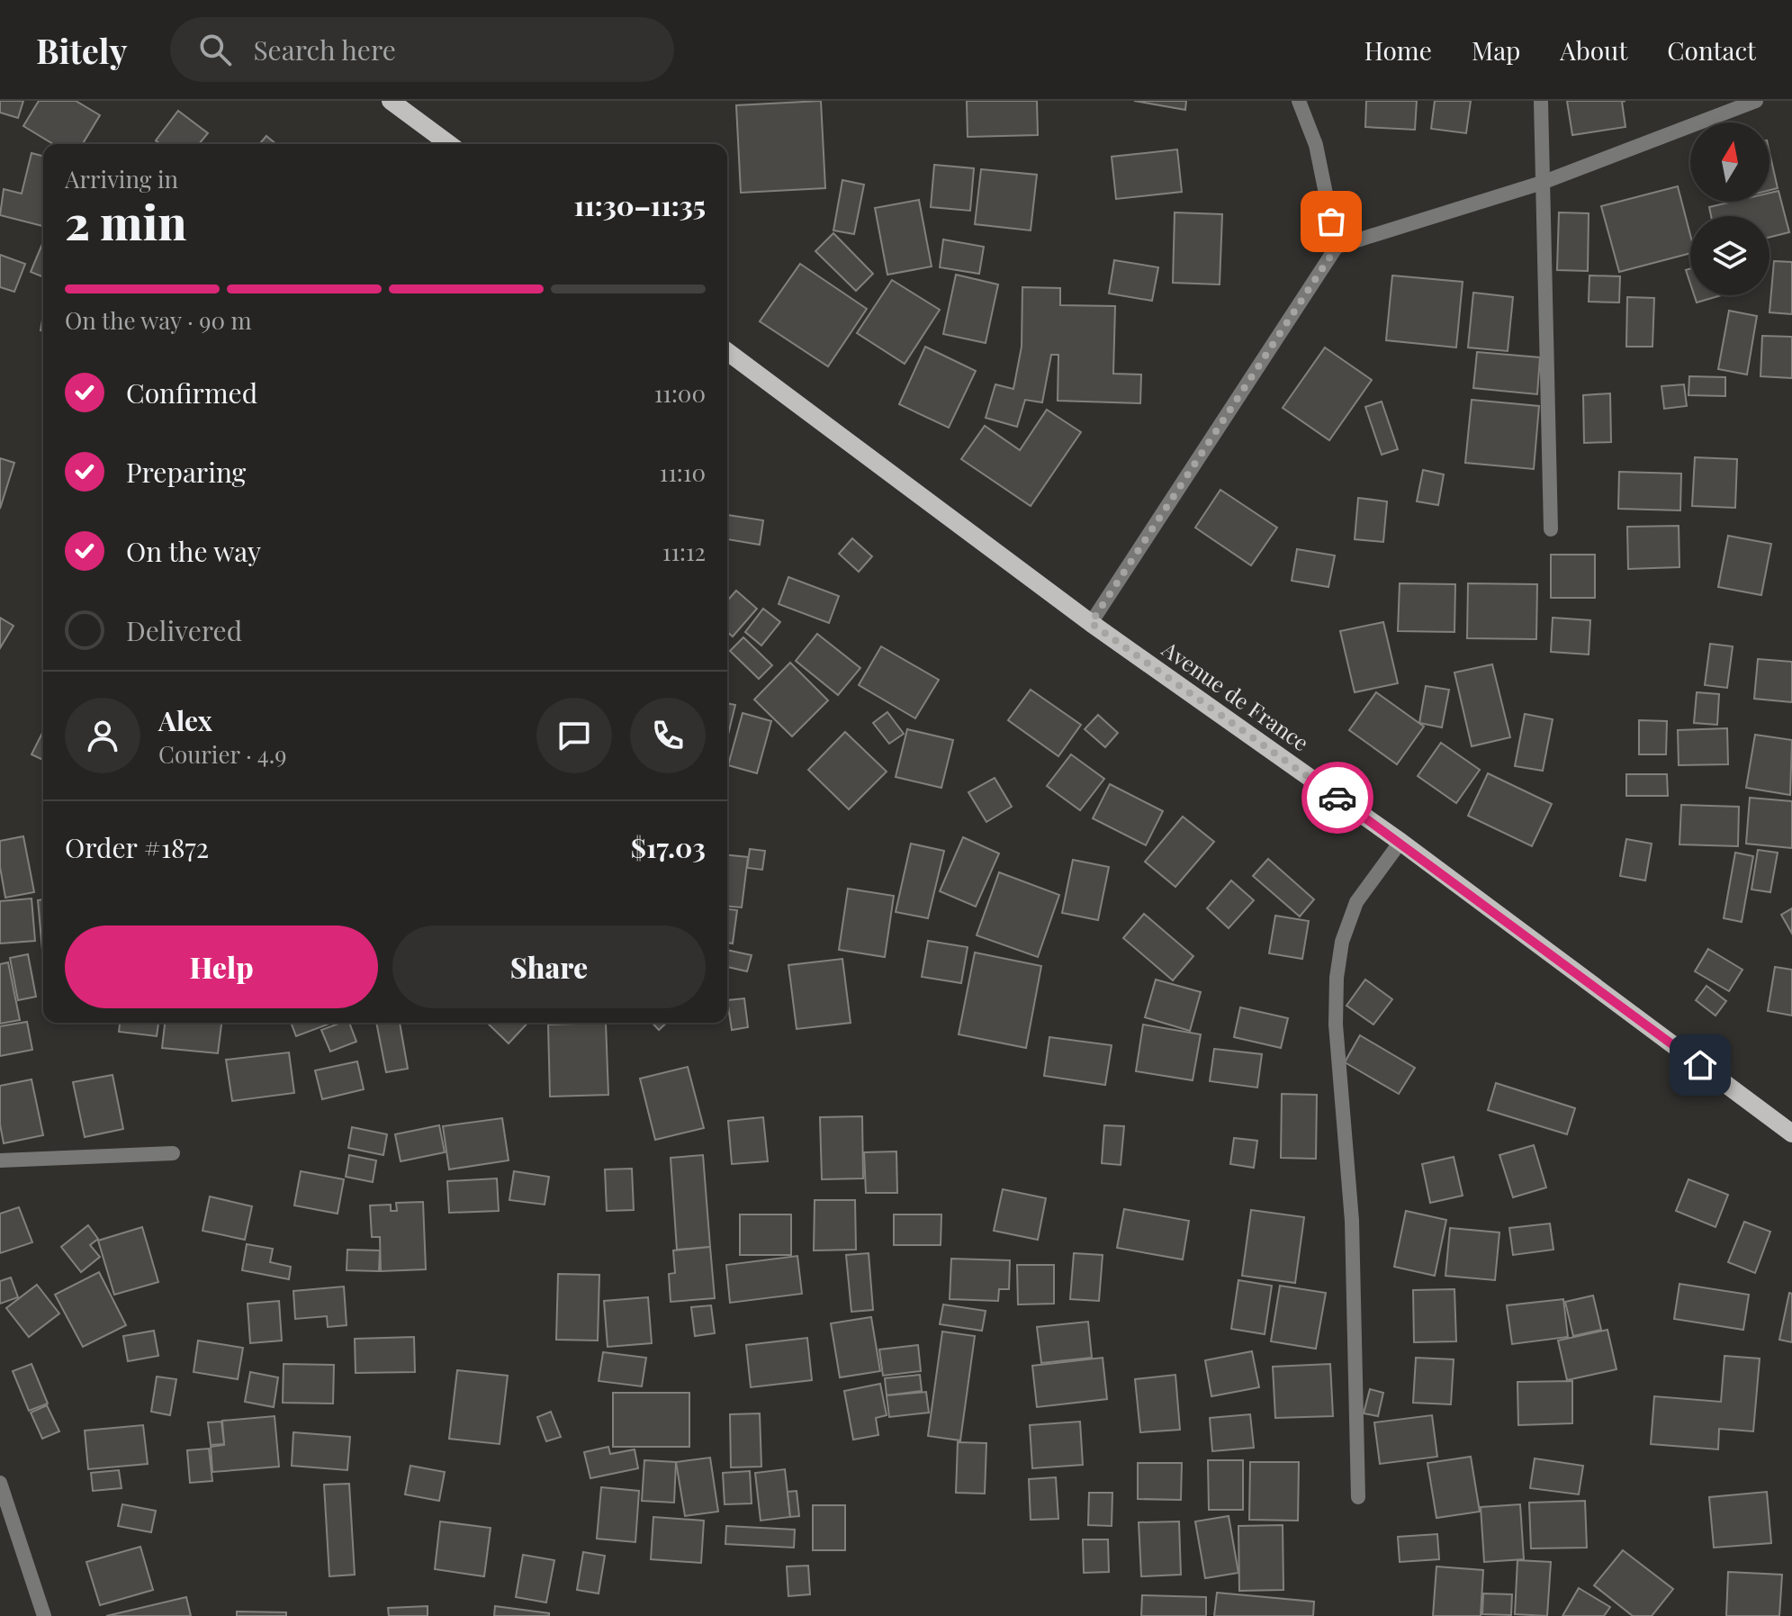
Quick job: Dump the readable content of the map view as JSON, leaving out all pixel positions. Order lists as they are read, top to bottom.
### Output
{
  "streets": {
    "main road": ["Avenue de France"]
  },
  "north": "top",
  "page": {
    "header": "Bitely",
    "search": "Search here",
    "nav": [
      "Home",
      "Map",
      "About",
      "Contact"
    ],
    "heading": ["2 min", "Arriving in", "11:30–11:35"],
    "panel": [
      "Alex",
      "Courier · 4.9",
      "Order #1872",
      "$17.03"
    ],
    "bar": "On the way · 90 m",
    "list": [
      ["Confirmed", "11:00"],
      ["Preparing", "11:10"],
      ["On the way", "11:12"],
      "Delivered"
    ],
    "buttons": ["Help", "Share"]
  }
}
